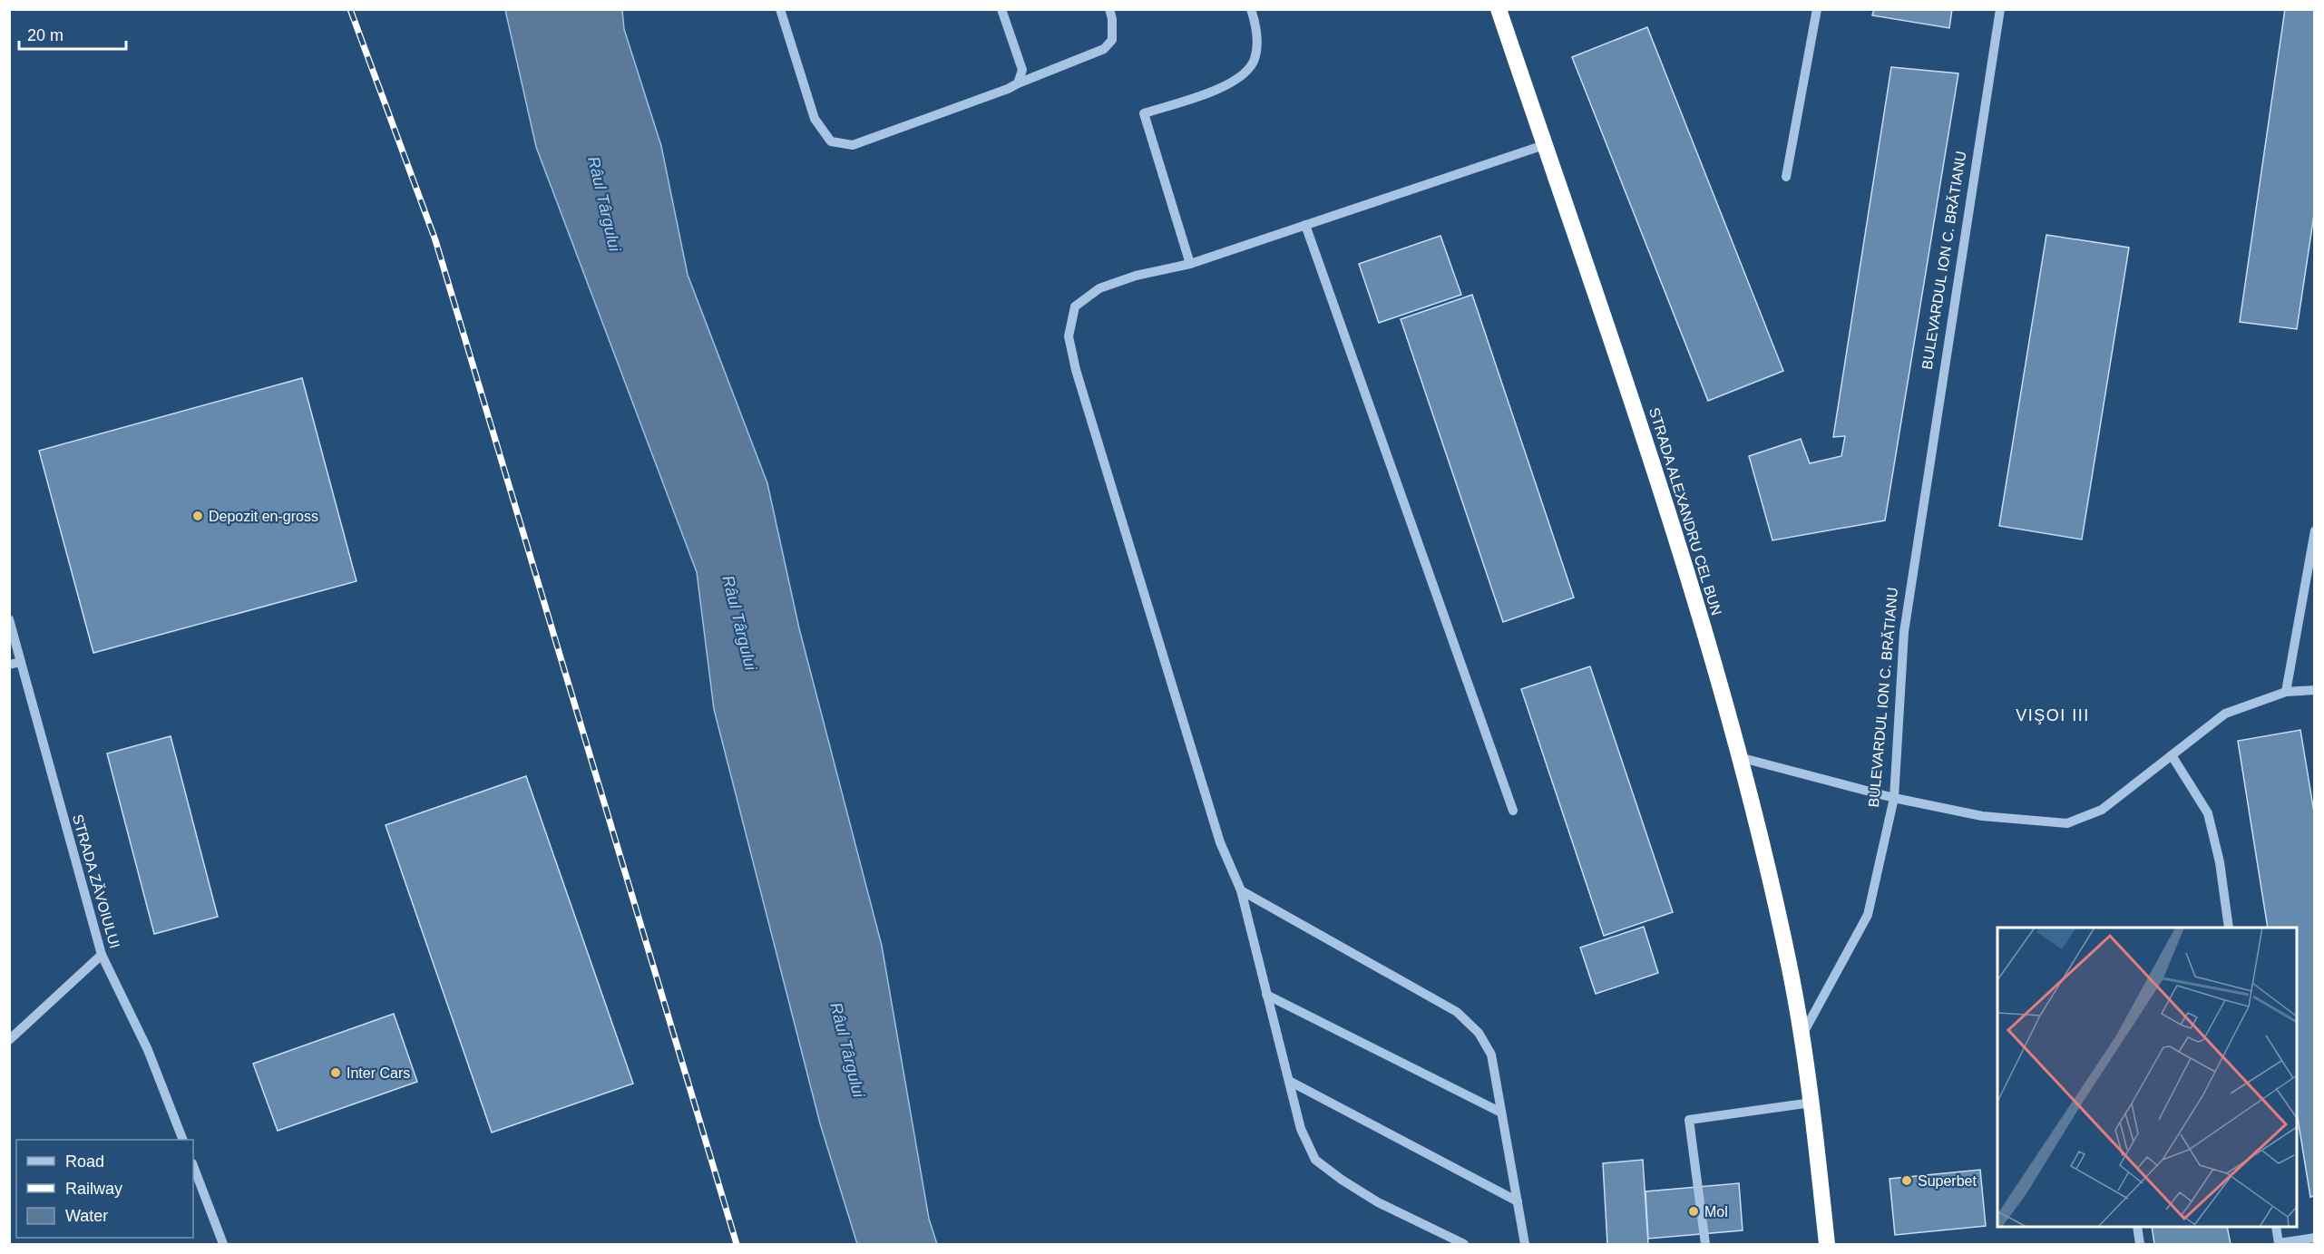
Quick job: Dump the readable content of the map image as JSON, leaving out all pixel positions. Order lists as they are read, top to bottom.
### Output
{
  "streets": {
    "highway": ["STRADA ALEXANDRU CEL BUN"],
    "street": ["BULEVARDUL ION C. BRĂTIANU", "STRADA ZĂVOIULUI"]
  },
  "crossings": [
    ["BULEVARDUL ION C. BRĂTIANU", "STRADA ALEXANDRU CEL BUN"]
  ],
  "districts": ["VIŞOI III"],
  "water": ["Râul Târgului"],
  "places": [
    "Depozit en-gross",
    "Inter Cars",
    "Superbet",
    "Mol"
  ],
  "legend": ["Road", "Railway", "Water"],
  "scale_bar": "20 m"
}
